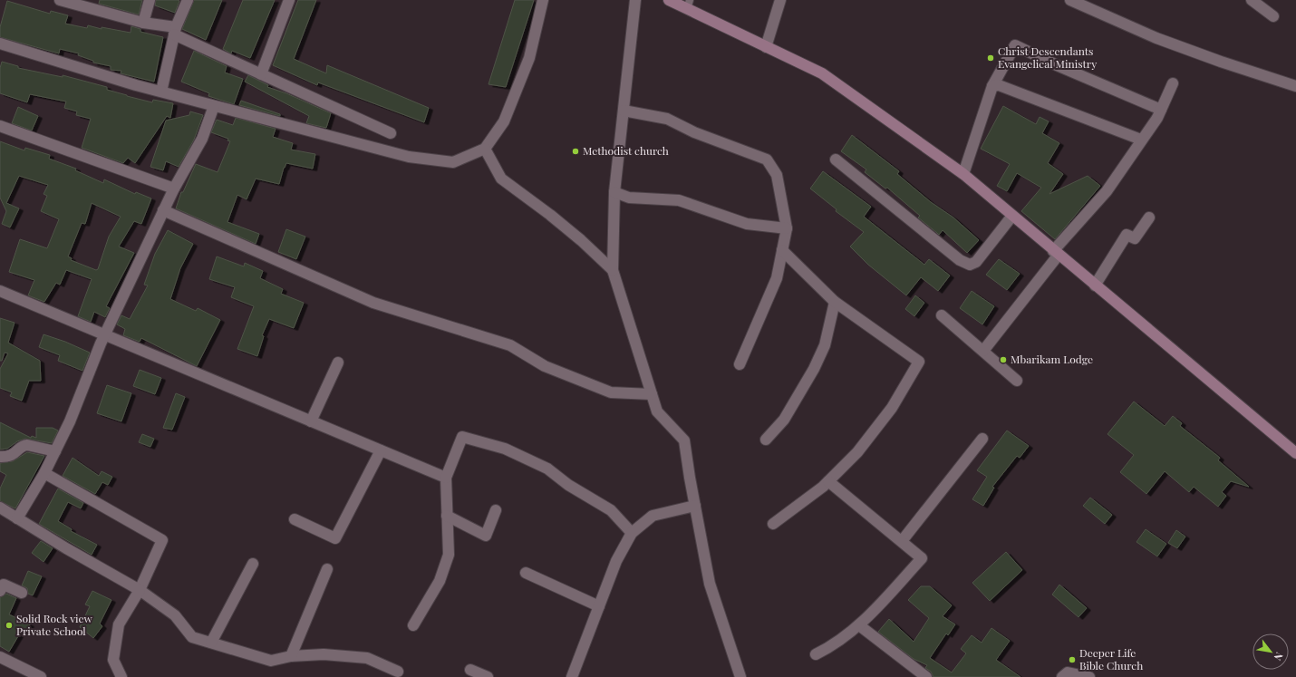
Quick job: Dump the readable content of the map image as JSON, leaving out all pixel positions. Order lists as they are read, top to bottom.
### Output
{
  "places": [
    "Christ Descendants Evangelical Ministry",
    "Methodist church",
    "Mbarikam Lodge",
    "Solid Rock view Private School",
    "Deeper Life Bible Church"
  ],
  "north": "bottom right"
}
